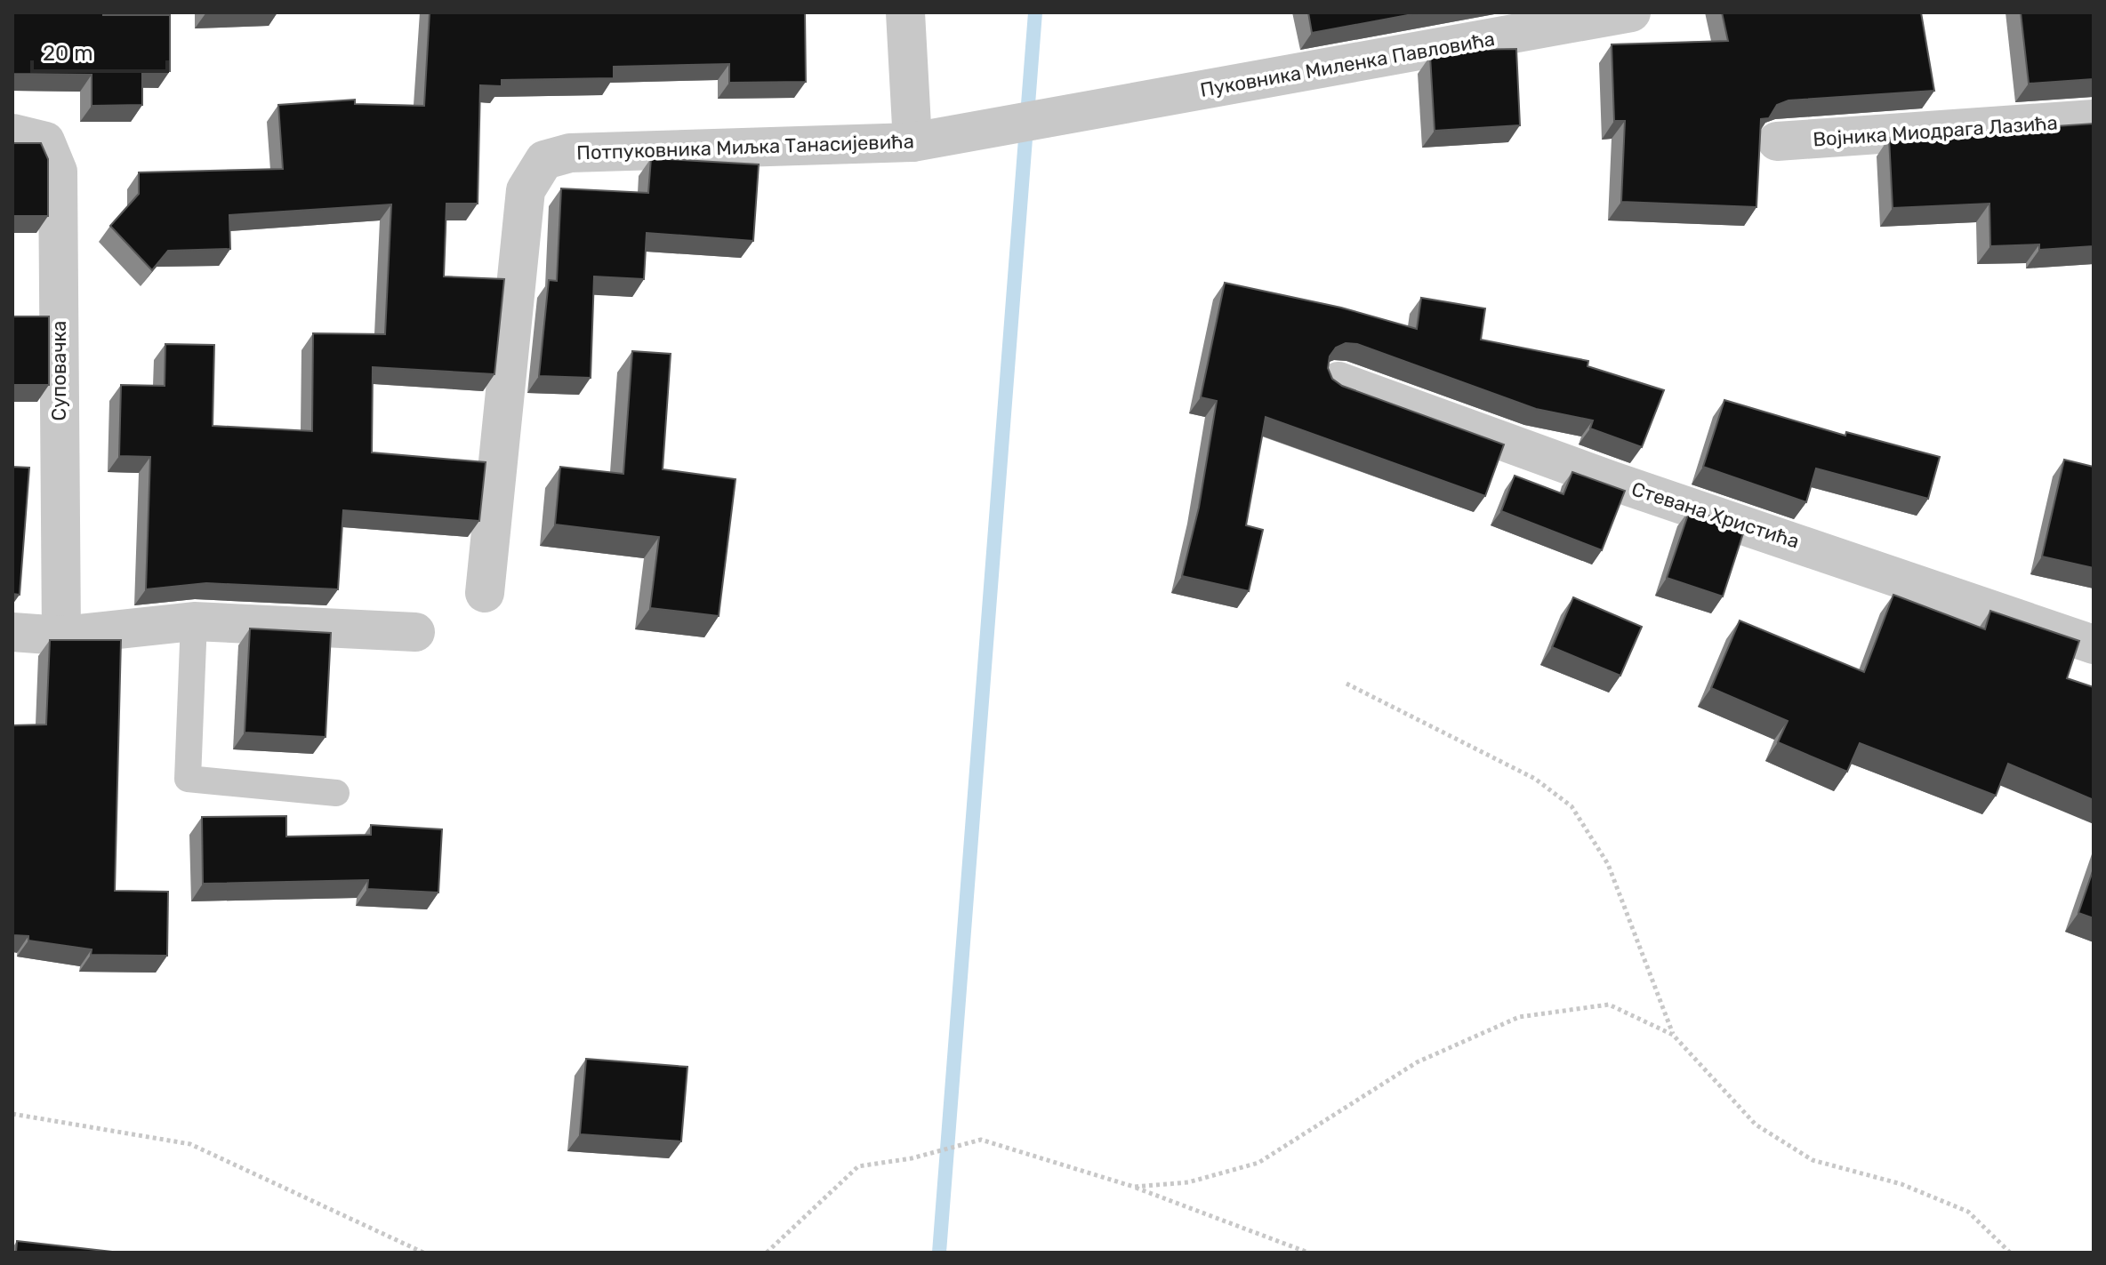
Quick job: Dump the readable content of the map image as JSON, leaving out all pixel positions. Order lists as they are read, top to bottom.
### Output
{
  "streets": {
    "street": [
      "Пуковника Миленка Павловића",
      "Војника Миодрага Лазића",
      "Потпуковника Миљка Танасијевића",
      "Суповачка",
      "Стевана Христића"
    ]
  },
  "crossings": [
    ["Пуковника Миленка Павловића", "Потпуковника Миљка Танасијевића"]
  ],
  "scale_bar": "20 m"
}
